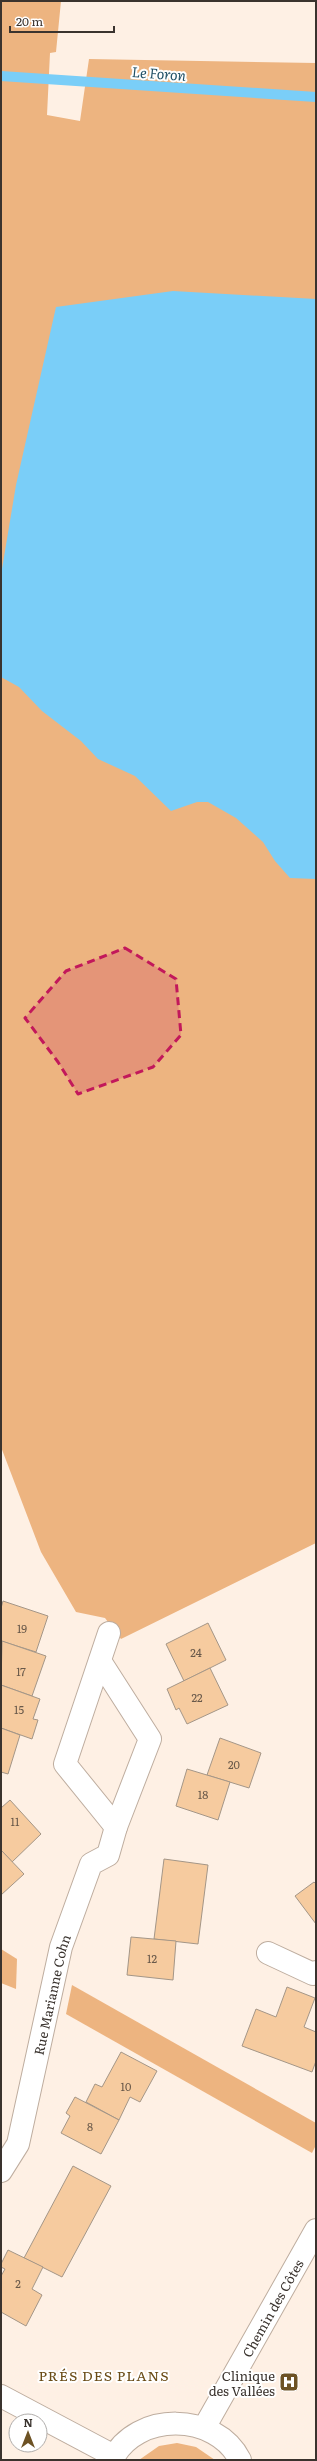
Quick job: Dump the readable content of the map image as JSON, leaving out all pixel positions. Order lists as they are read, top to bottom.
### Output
{
  "streets": {
    "street": ["Rue Marianne Cohn", "Chemin des Côtes"]
  },
  "districts": ["PRÉS DES PLANS"],
  "water": ["Le Foron"],
  "places": {
    "hospital": ["Clinique des Vallées"]
  },
  "house_numbers": [
    "19",
    "24",
    "17",
    "22",
    "15",
    "20",
    "18",
    "11",
    "12",
    "10",
    "8",
    "2"
  ],
  "scale_bar": "20 m",
  "north": "top"
}
